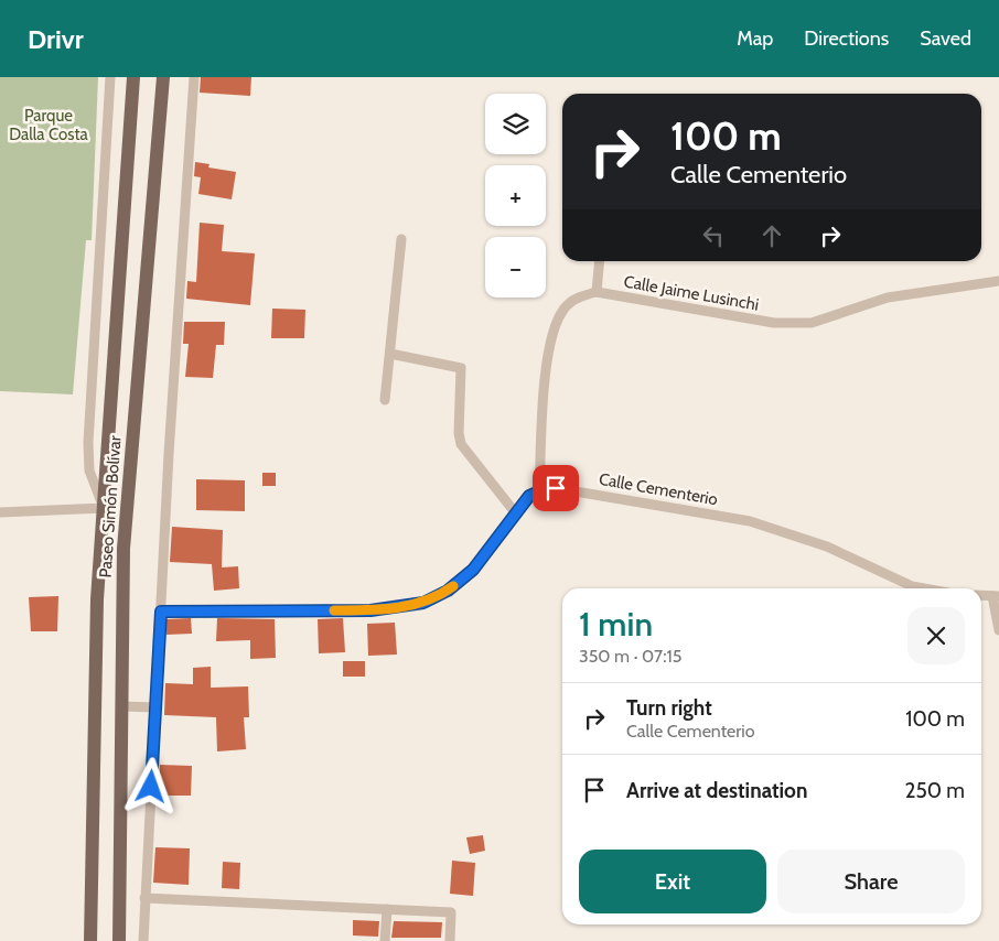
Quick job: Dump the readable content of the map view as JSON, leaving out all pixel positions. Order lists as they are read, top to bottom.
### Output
{
  "streets": {
    "main road": ["Paseo Simón Bolívar"],
    "street": ["Calle Jaime Lusinchi", "Calle Cementerio"]
  },
  "parks": ["Parque Dalla Costa"],
  "page": {
    "header": "Drivr",
    "nav": ["Map", "Directions", "Saved"],
    "map_buttons": ["+", "−"],
    "turn": ["100 m", "Calle Cementerio"],
    "heading": ["1 min", "350 m · 07:15"],
    "list": [
      {
        "name": "Turn right",
        "note": "Calle Cementerio",
        "value": "100 m"
      },
      {
        "name": "Arrive at destination",
        "value": "250 m"
      }
    ],
    "buttons": ["Exit", "Share"]
  }
}
